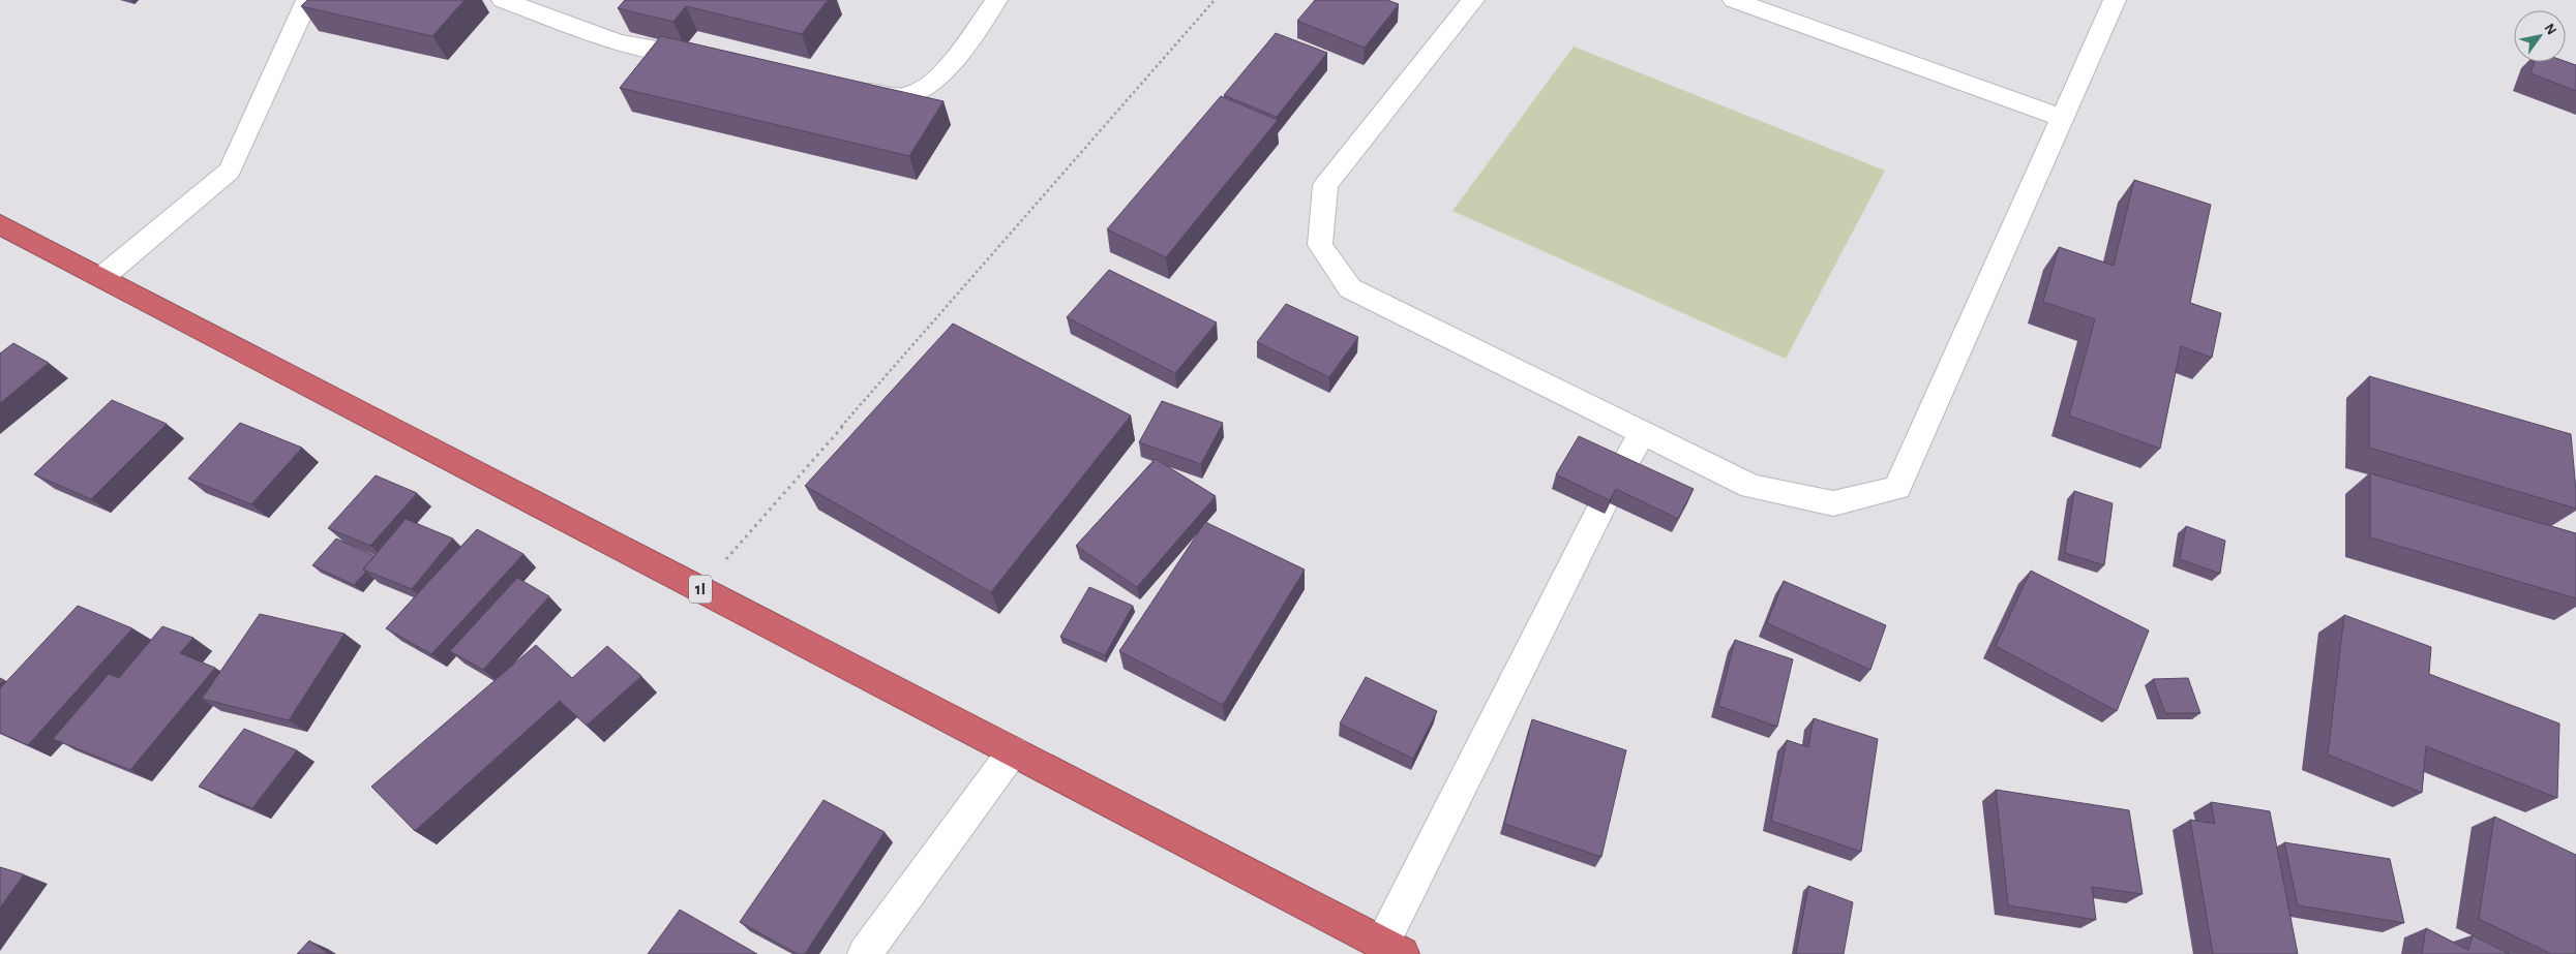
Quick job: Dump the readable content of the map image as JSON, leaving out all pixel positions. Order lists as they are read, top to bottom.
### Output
{
  "streets": {
    "highway": ["1I"]
  },
  "north": "top right"
}
